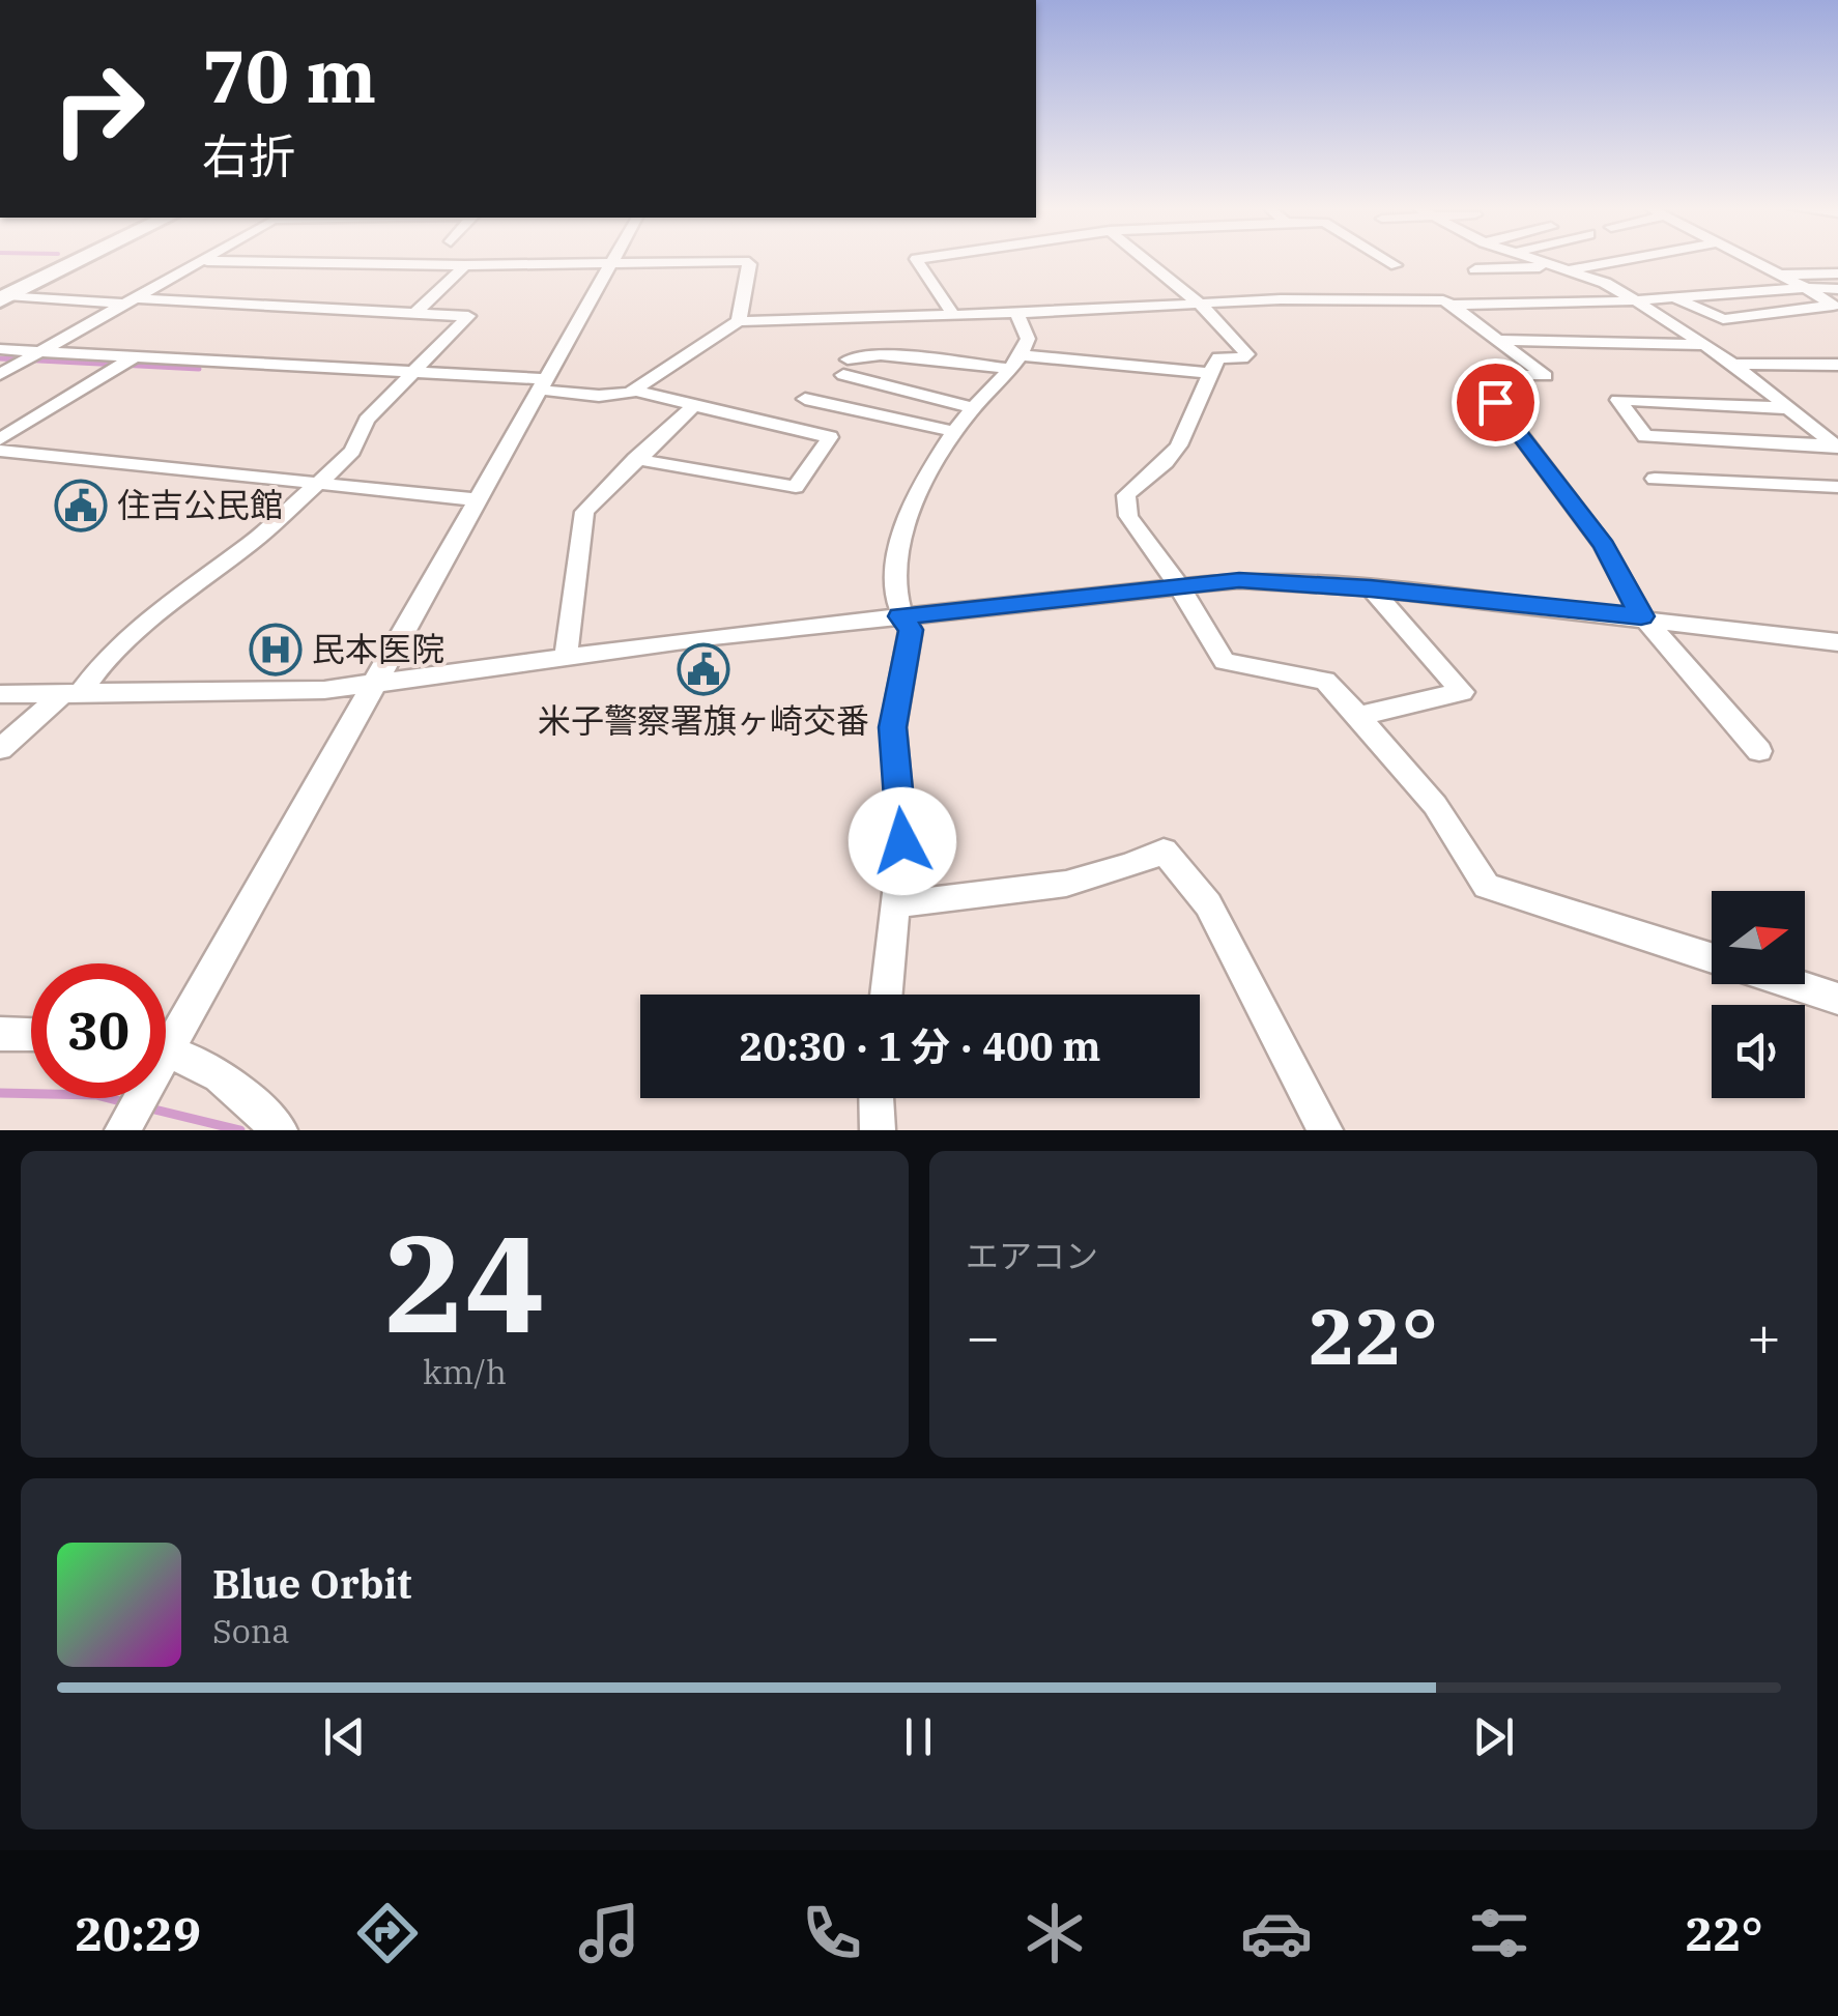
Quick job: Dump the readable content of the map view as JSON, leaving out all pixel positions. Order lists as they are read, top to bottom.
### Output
{
  "places": {
    "public building": ["住吉公民館", "米子警察署旗ヶ崎交番"],
    "hospital": ["民本医院"]
  },
  "north": "right",
  "page": {
    "turn": ["70 m", "右折"],
    "limit": "30",
    "trip": "20:30 · 1 分 · 400 m",
    "tile": [
      ["24", "km/h"],
      "エアコン"
    ],
    "heat": ["−", "22°", "+"],
    "song": ["Blue Orbit", "Sona"],
    "tabs": ["20:29", "22°"]
  }
}
